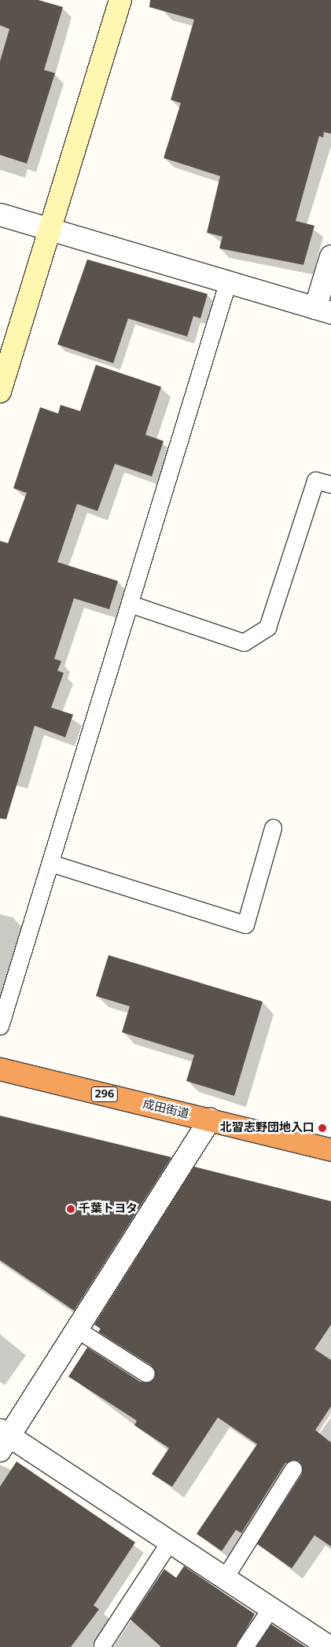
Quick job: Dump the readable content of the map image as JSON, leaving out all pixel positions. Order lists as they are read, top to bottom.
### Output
{
  "streets": {
    "highway": ["296", "成田街道"]
  },
  "places": ["北習志野団地入口", "千葉トヨタ"]
}
